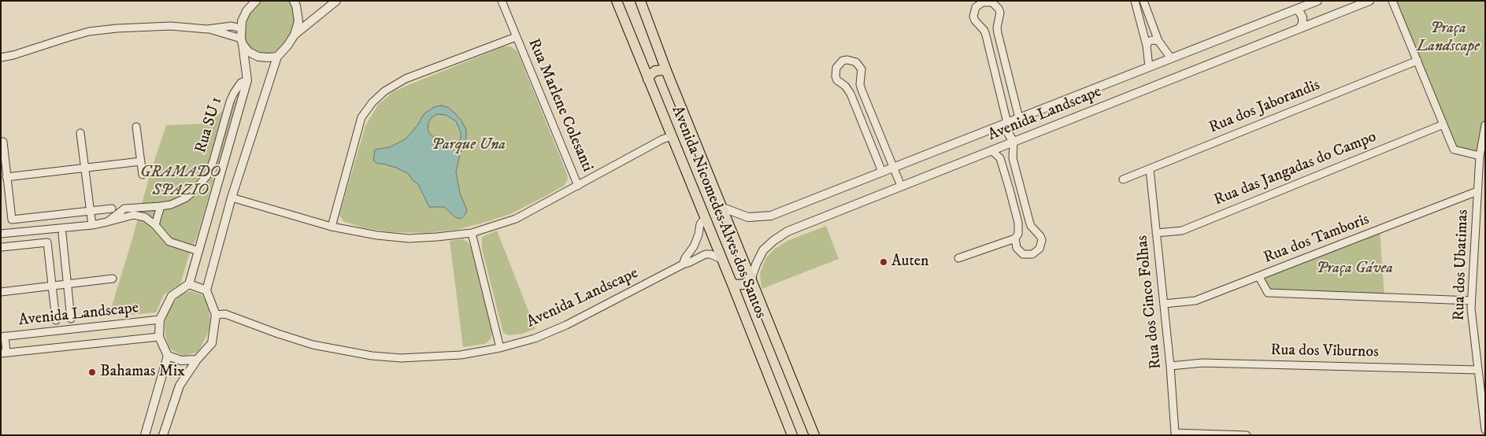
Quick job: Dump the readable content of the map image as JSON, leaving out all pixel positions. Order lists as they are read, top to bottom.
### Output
{
  "streets": {
    "main road": ["Avenida Nicomedes Alves dos Santos"],
    "street": [
      "Rua Marlene Colesanti",
      "Rua dos Jaborandis",
      "Avenida Landscape",
      "Rua SU 1",
      "Rua das Jangadas do Campo",
      "Rua dos Tamboris",
      "Rua dos Ubatimas",
      "Rua dos Cinco Folhas",
      "Rua dos Viburnos"
    ]
  },
  "crossings": [
    ["Rua dos Jaborandis", "Rua dos Cinco Folhas"],
    ["Avenida Landscape", "Avenida Nicomedes Alves dos Santos"],
    ["Rua das Jangadas do Campo", "Rua dos Cinco Folhas"],
    ["Rua dos Tamboris", "Rua dos Ubatimas"],
    ["Rua dos Tamboris", "Rua dos Cinco Folhas"],
    ["Rua dos Ubatimas", "Rua dos Viburnos"],
    ["Rua dos Cinco Folhas", "Rua dos Viburnos"]
  ],
  "parks": [
    "Praça Landscape",
    "Parque Una",
    "GRAMADO SPAZIO",
    "Praça Gávea"
  ],
  "places": ["Auten", "Bahamas Mix"]
}
